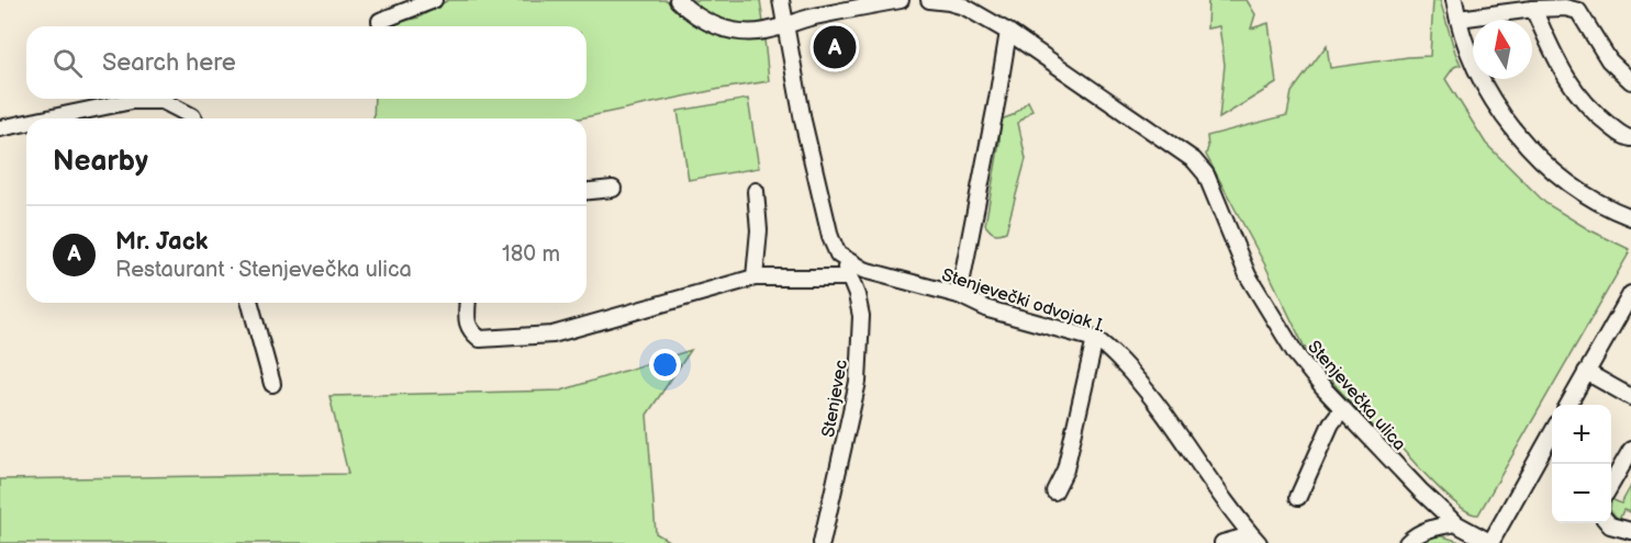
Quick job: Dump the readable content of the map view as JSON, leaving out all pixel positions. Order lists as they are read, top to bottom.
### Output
{
  "streets": {
    "street": ["Stenjevečki odvojak I.", "Stenjevečka ulica", "Stenjevec"]
  },
  "crossings": [
    ["Stenjevečki odvojak I.", "Stenjevec"]
  ],
  "north": "top",
  "page": {
    "pins": "A",
    "search": "Search here",
    "heading": "Nearby",
    "list": [
      {
        "mark": "A",
        "name": "Mr. Jack",
        "note": "Restaurant · Stenjevečka ulica",
        "value": "180 m"
      }
    ],
    "map_buttons": ["+", "−"]
  }
}
